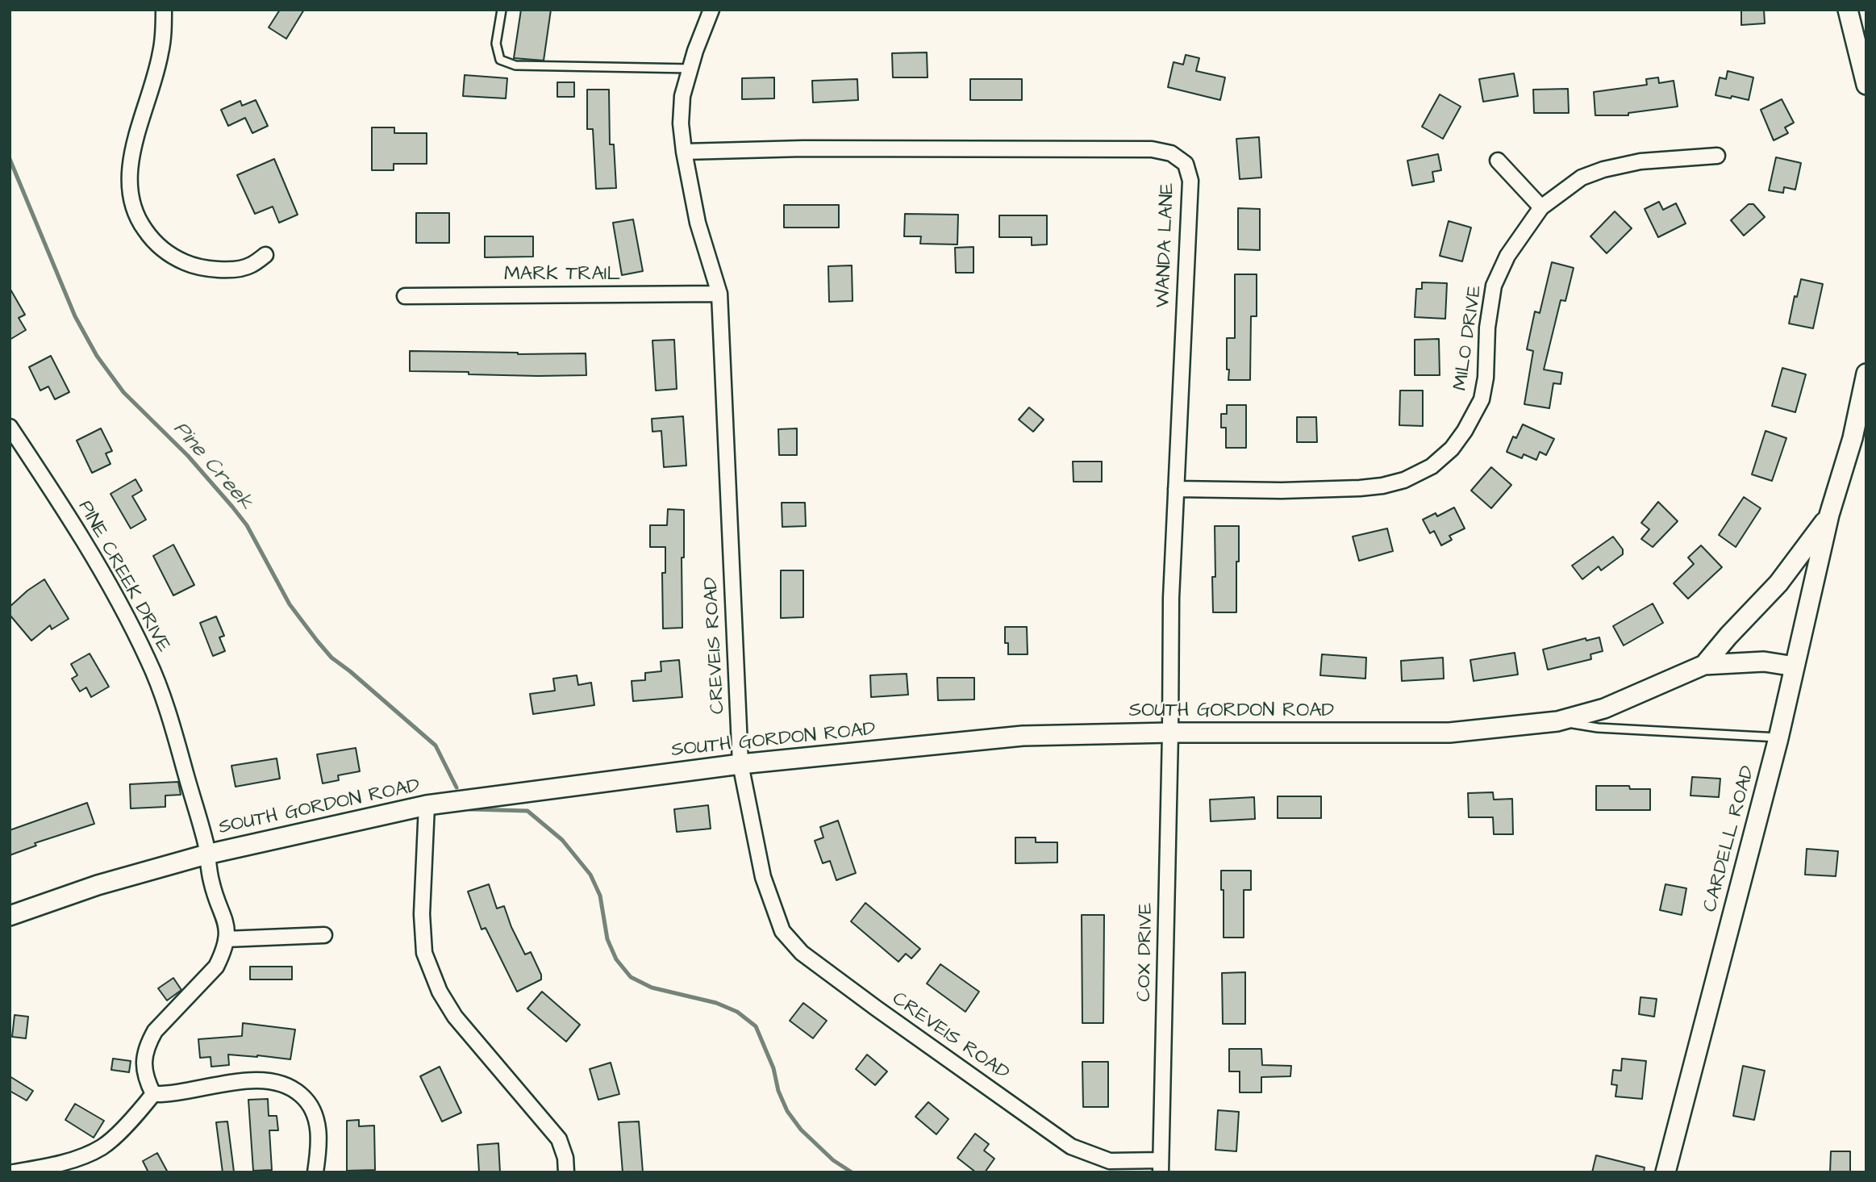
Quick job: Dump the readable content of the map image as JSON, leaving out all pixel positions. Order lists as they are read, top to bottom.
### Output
{
  "streets": {
    "street": [
      "WANDA LANE",
      "MARK TRAIL",
      "MILO DRIVE",
      "PINE CREEK DRIVE",
      "CREVEIS ROAD",
      "SOUTH GORDON ROAD",
      "CARDELL ROAD",
      "COX DRIVE"
    ]
  },
  "crossings": [
    ["WANDA LANE", "MILO DRIVE"],
    ["WANDA LANE", "CREVEIS ROAD"],
    ["WANDA LANE", "SOUTH GORDON ROAD"],
    ["WANDA LANE", "COX DRIVE"],
    ["MARK TRAIL", "CREVEIS ROAD"],
    ["PINE CREEK DRIVE", "SOUTH GORDON ROAD"],
    ["CREVEIS ROAD", "SOUTH GORDON ROAD"],
    ["CREVEIS ROAD", "COX DRIVE"],
    ["SOUTH GORDON ROAD", "CARDELL ROAD"],
    ["SOUTH GORDON ROAD", "COX DRIVE"]
  ],
  "water": ["Pine Creek"]
}
